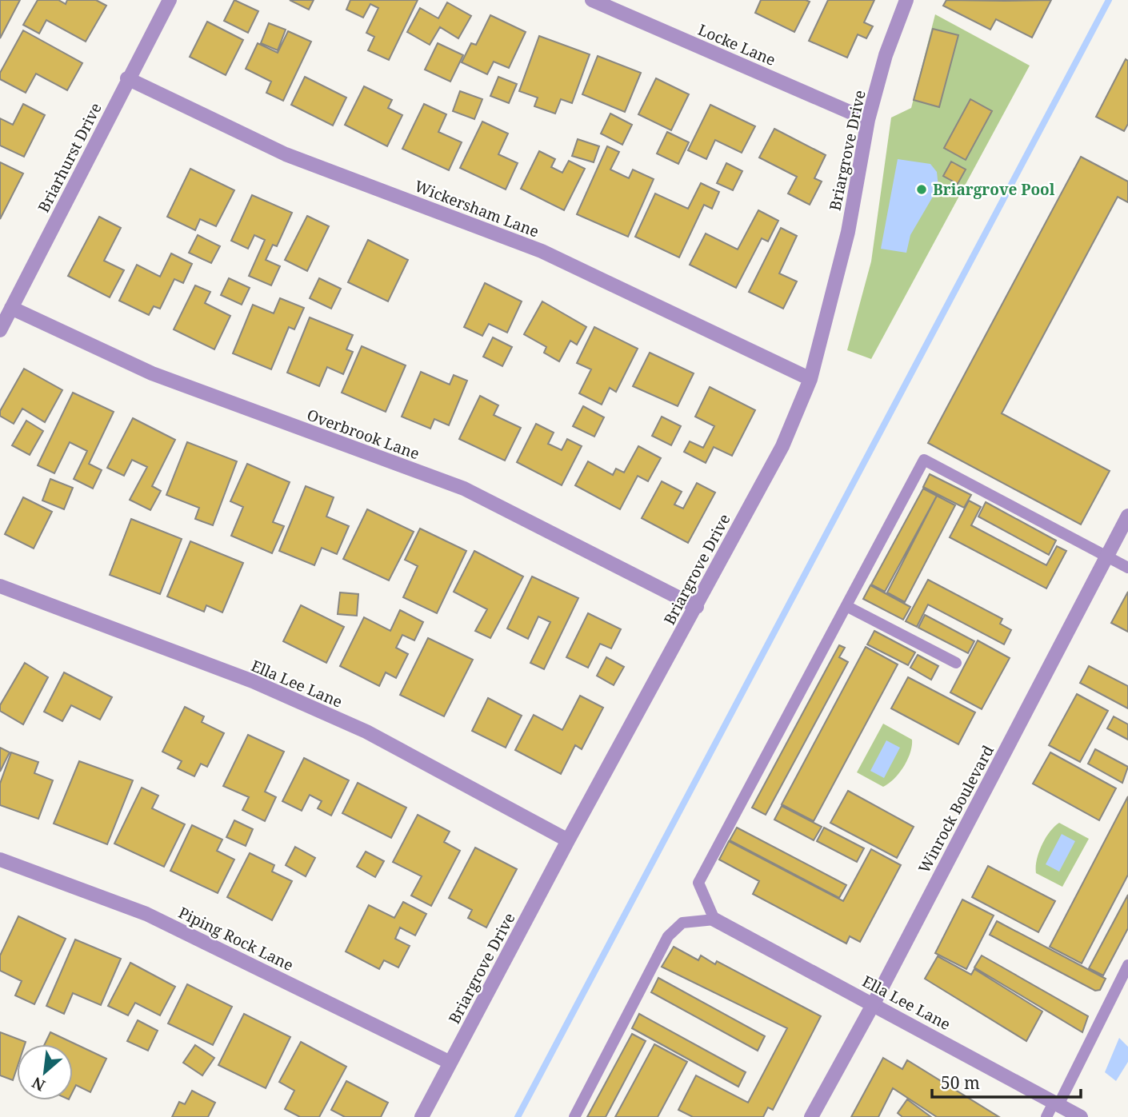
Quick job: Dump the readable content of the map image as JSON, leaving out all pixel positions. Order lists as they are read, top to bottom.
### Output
{
  "streets": {
    "street": [
      "Locke Lane",
      "Briargrove Drive",
      "Briarhurst Drive",
      "Wickersham Lane",
      "Overbrook Lane",
      "Ella Lee Lane",
      "Winrock Boulevard",
      "Piping Rock Lane"
    ]
  },
  "crossings": [
    ["Locke Lane", "Briargrove Drive"],
    ["Briargrove Drive", "Wickersham Lane"],
    ["Briargrove Drive", "Overbrook Lane"],
    ["Briargrove Drive", "Ella Lee Lane"],
    ["Briargrove Drive", "Piping Rock Lane"],
    ["Briarhurst Drive", "Wickersham Lane"],
    ["Briarhurst Drive", "Overbrook Lane"],
    ["Ella Lee Lane", "Winrock Boulevard"]
  ],
  "places": ["Briargrove Pool"],
  "scale_bar": "50 m",
  "north": "bottom left"
}
